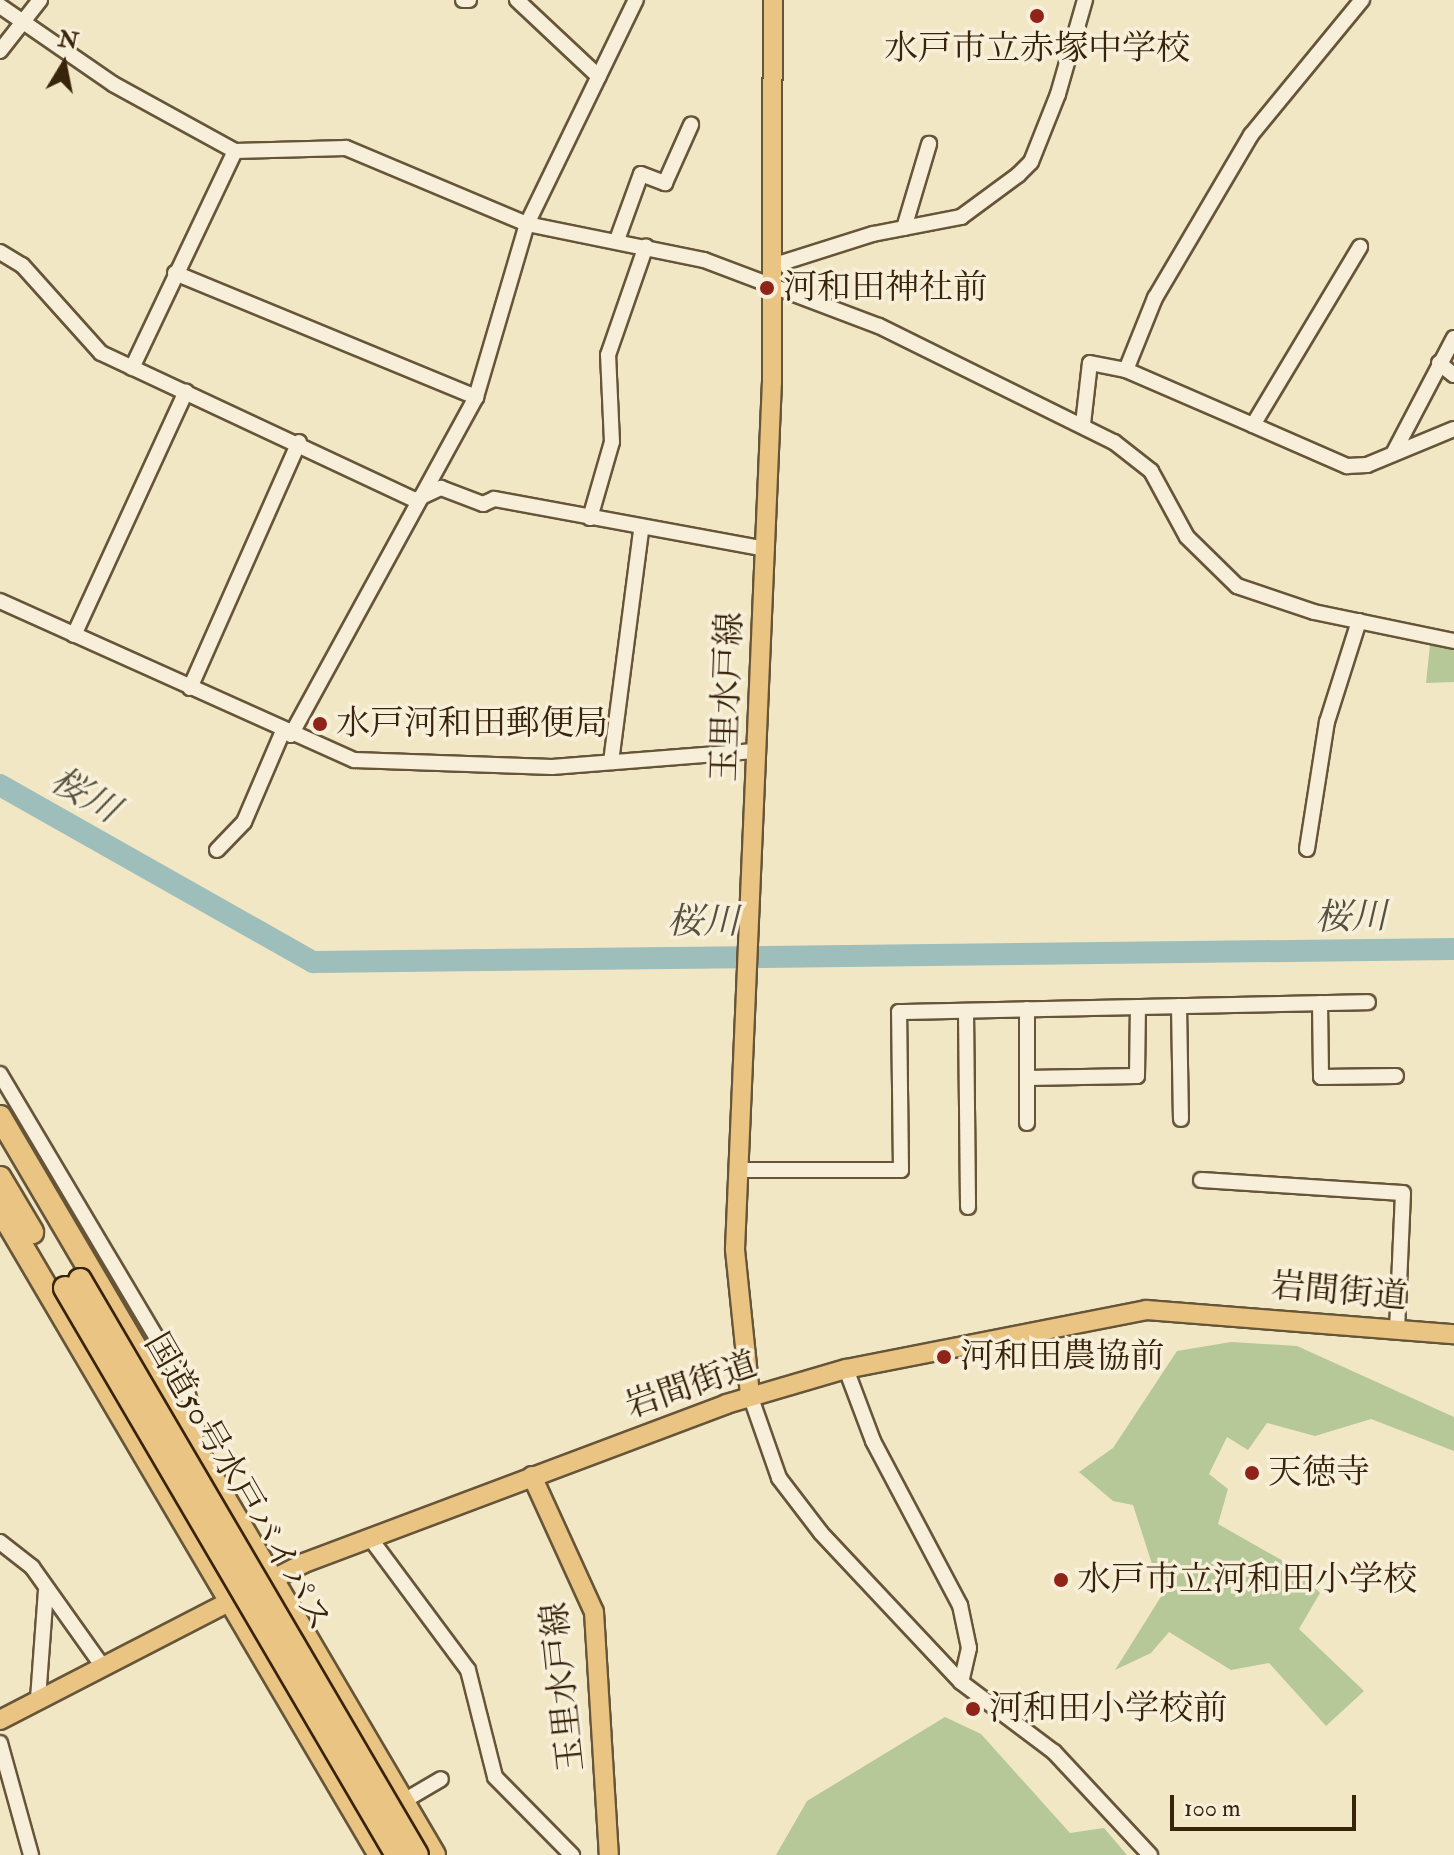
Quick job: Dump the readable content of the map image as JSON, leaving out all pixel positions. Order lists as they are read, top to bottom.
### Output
{
  "streets": {
    "highway": ["国道50号水戸バイパス"],
    "main road": ["玉里水戸線", "岩間街道"]
  },
  "crossings": [
    ["玉里水戸線", "岩間街道"]
  ],
  "water": ["桜川"],
  "places": [
    "水戸市立赤塚中学校",
    "河和田神社前",
    "水戸河和田郵便局",
    "河和田農協前",
    "天徳寺",
    "水戸市立河和田小学校",
    "河和田小学校前"
  ],
  "scale_bar": "100 m",
  "north": "top"
}
